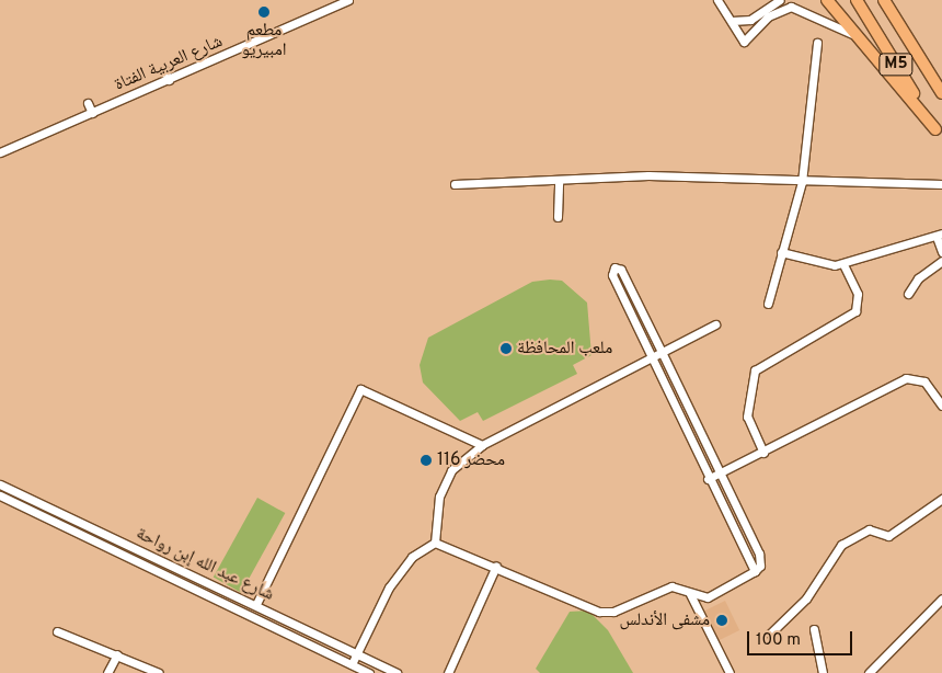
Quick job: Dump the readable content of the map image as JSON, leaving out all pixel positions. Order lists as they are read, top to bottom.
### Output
{
  "streets": {
    "highway": ["M5"],
    "street": ["شارع العربية الفتاة", "شارع عبد الله إبن رواحة"]
  },
  "places": [
    "مطعم امبيريو",
    "ملعب المحافظة",
    "محضر 116",
    "مشفى الأندلس"
  ],
  "scale_bar": "100 m"
}
